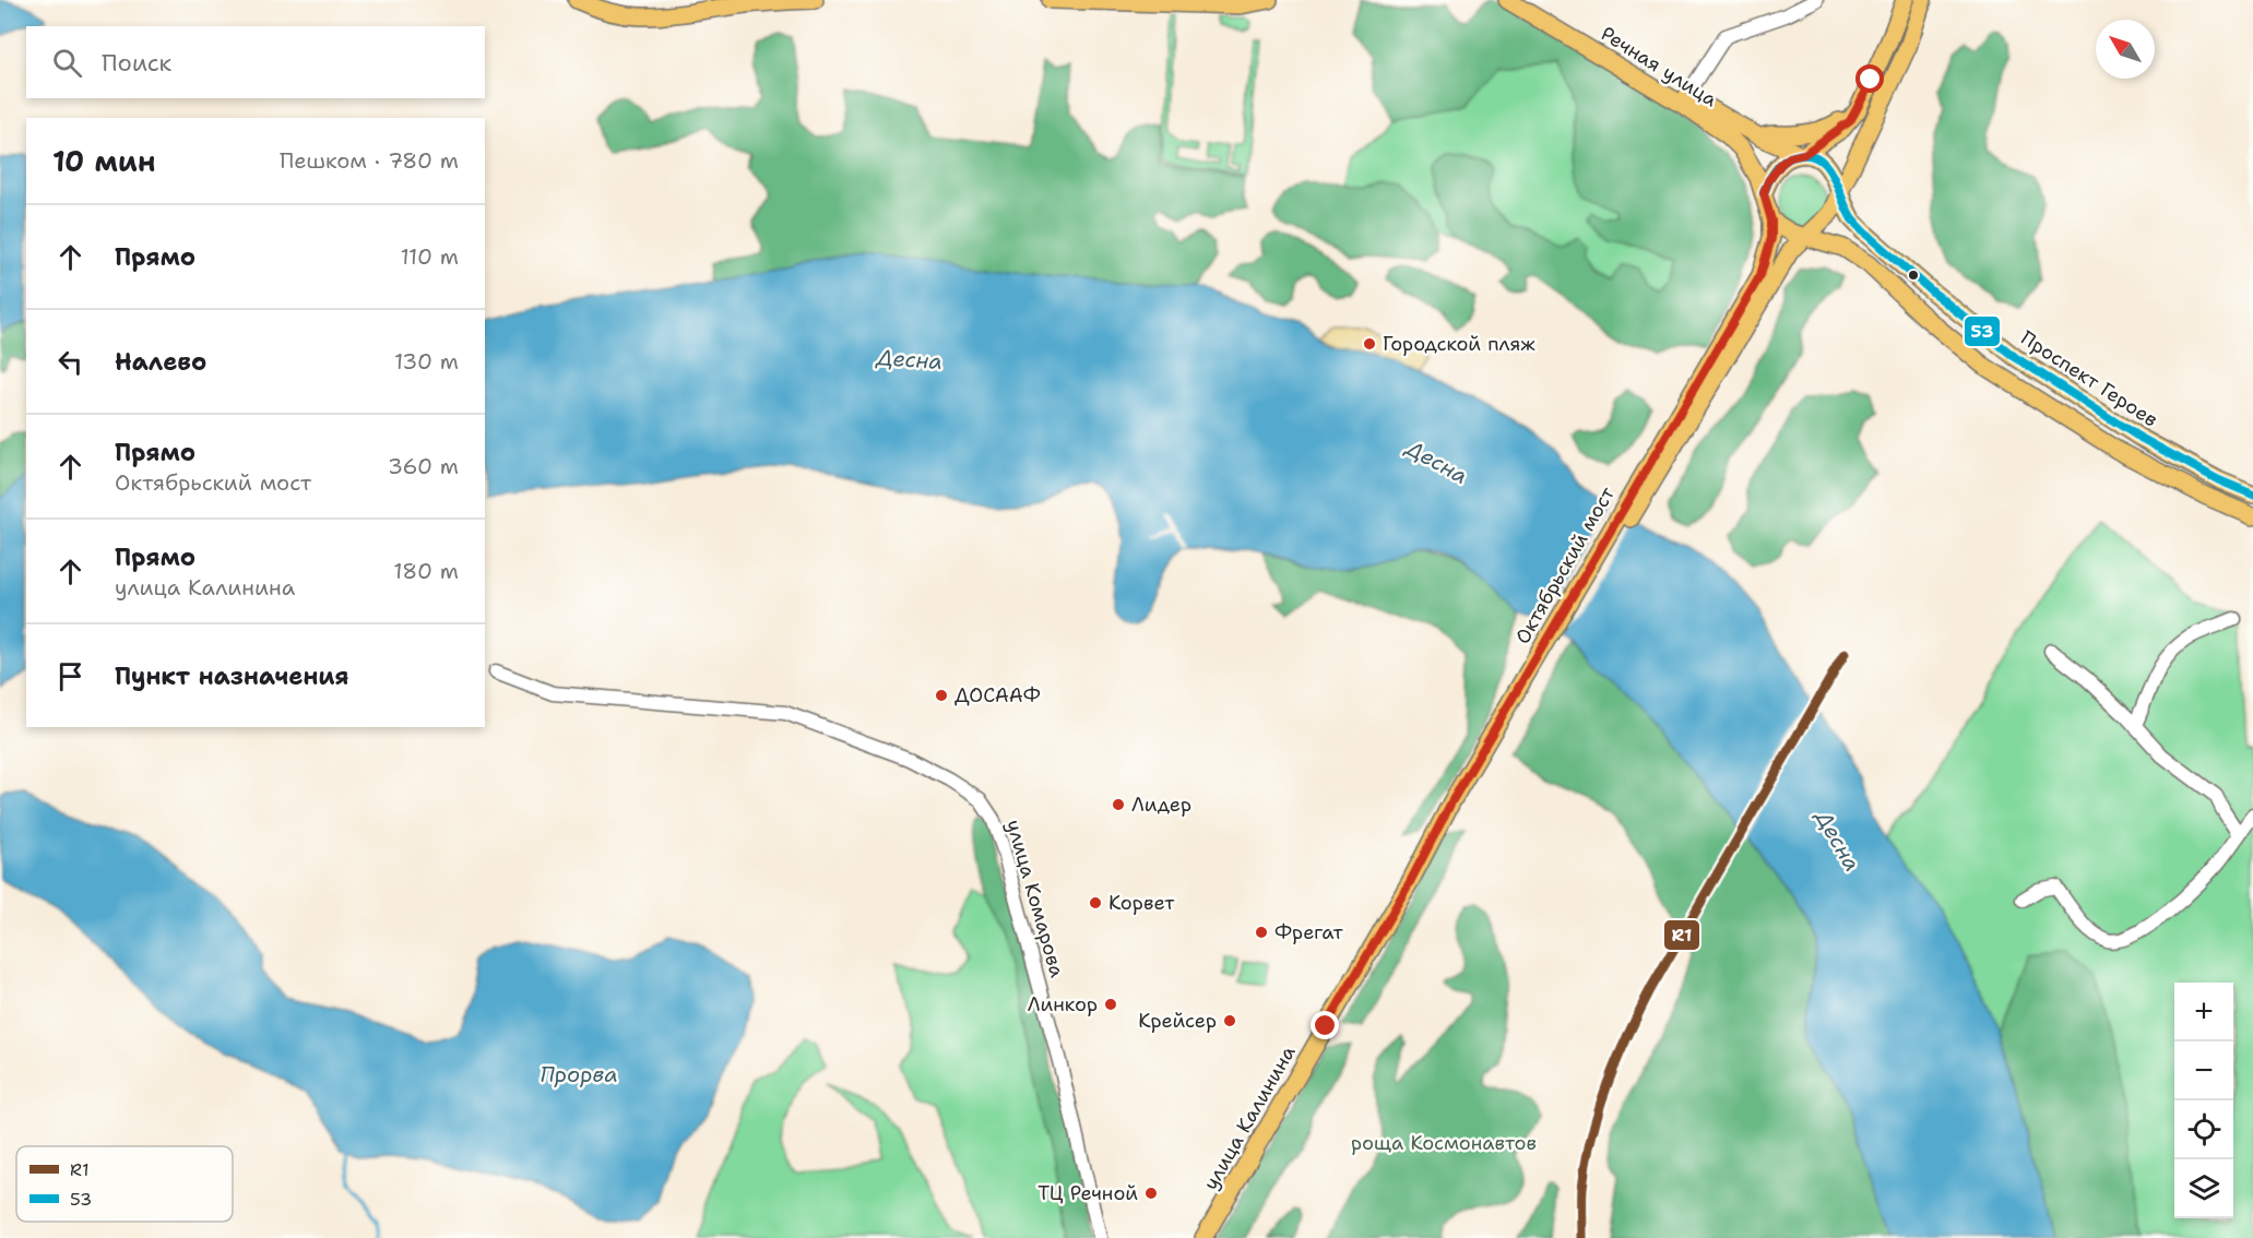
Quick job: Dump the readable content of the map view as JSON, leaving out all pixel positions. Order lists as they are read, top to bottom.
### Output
{
  "streets": {
    "main road": [
      "Речная улица",
      "Проспект Героев",
      "Октябрьский мост",
      "улица Калинина"
    ],
    "street": ["улица Комарова"]
  },
  "crossings": [
    ["Речная улица", "Проспект Героев"],
    ["Октябрьский мост", "улица Калинина"]
  ],
  "water": ["Десна", "Прорва"],
  "parks": ["роща Космонавтов"],
  "places": [
    "Городской пляж",
    "ДОСААФ",
    "Лидер",
    "Корвет",
    "Фрегат",
    "Линкор",
    "Крейсер",
    "ТЦ Речной"
  ],
  "lines": ["transit line 53", "transit line R1"],
  "legend": ["R1", "53"],
  "north": "top left",
  "page": {
    "search": "Поиск",
    "heading": ["10 мин", "Пешком · 780 m"],
    "list": [
      ["Прямо", "110 m"],
      ["Налево", "130 m"],
      ["Прямо", "Октябрьский мост", "360 m"],
      ["Прямо", "улица Калинина", "180 m"],
      "Пункт назначения"
    ],
    "map_buttons": ["+", "−"]
  }
}
